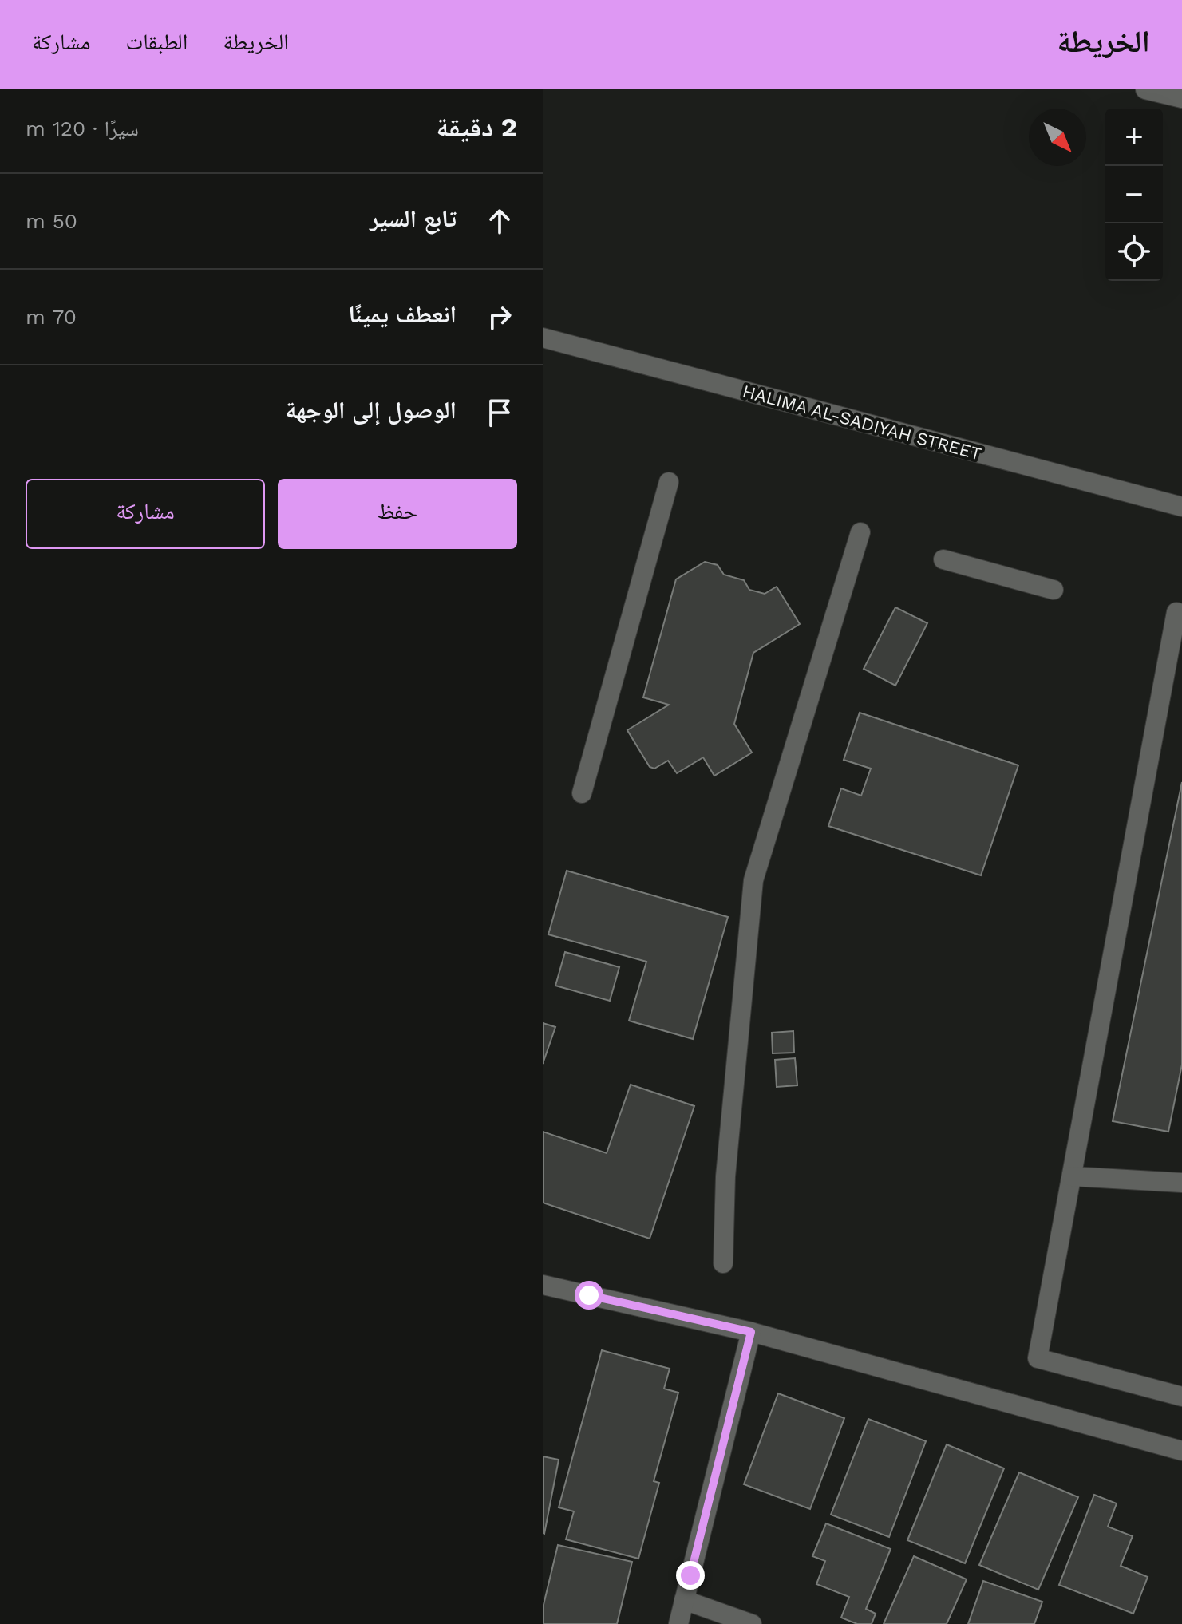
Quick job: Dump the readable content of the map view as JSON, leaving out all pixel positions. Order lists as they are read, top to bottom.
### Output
{
  "streets": {
    "street": ["HALIMA AL-SADIYAH STREET"]
  },
  "north": "bottom right",
  "page": {
    "header": "الخريطة",
    "nav": ["الخريطة", "الطبقات", "مشاركة"],
    "heading": ["2 دقيقة", "سيرًا · 120 m"],
    "map_buttons": ["+", "−"],
    "list": [
      ["تابع السير", "50 m"],
      ["انعطف يمينًا", "70 m"],
      "الوصول إلى الوجهة"
    ],
    "buttons": ["حفظ", "مشاركة"]
  }
}
